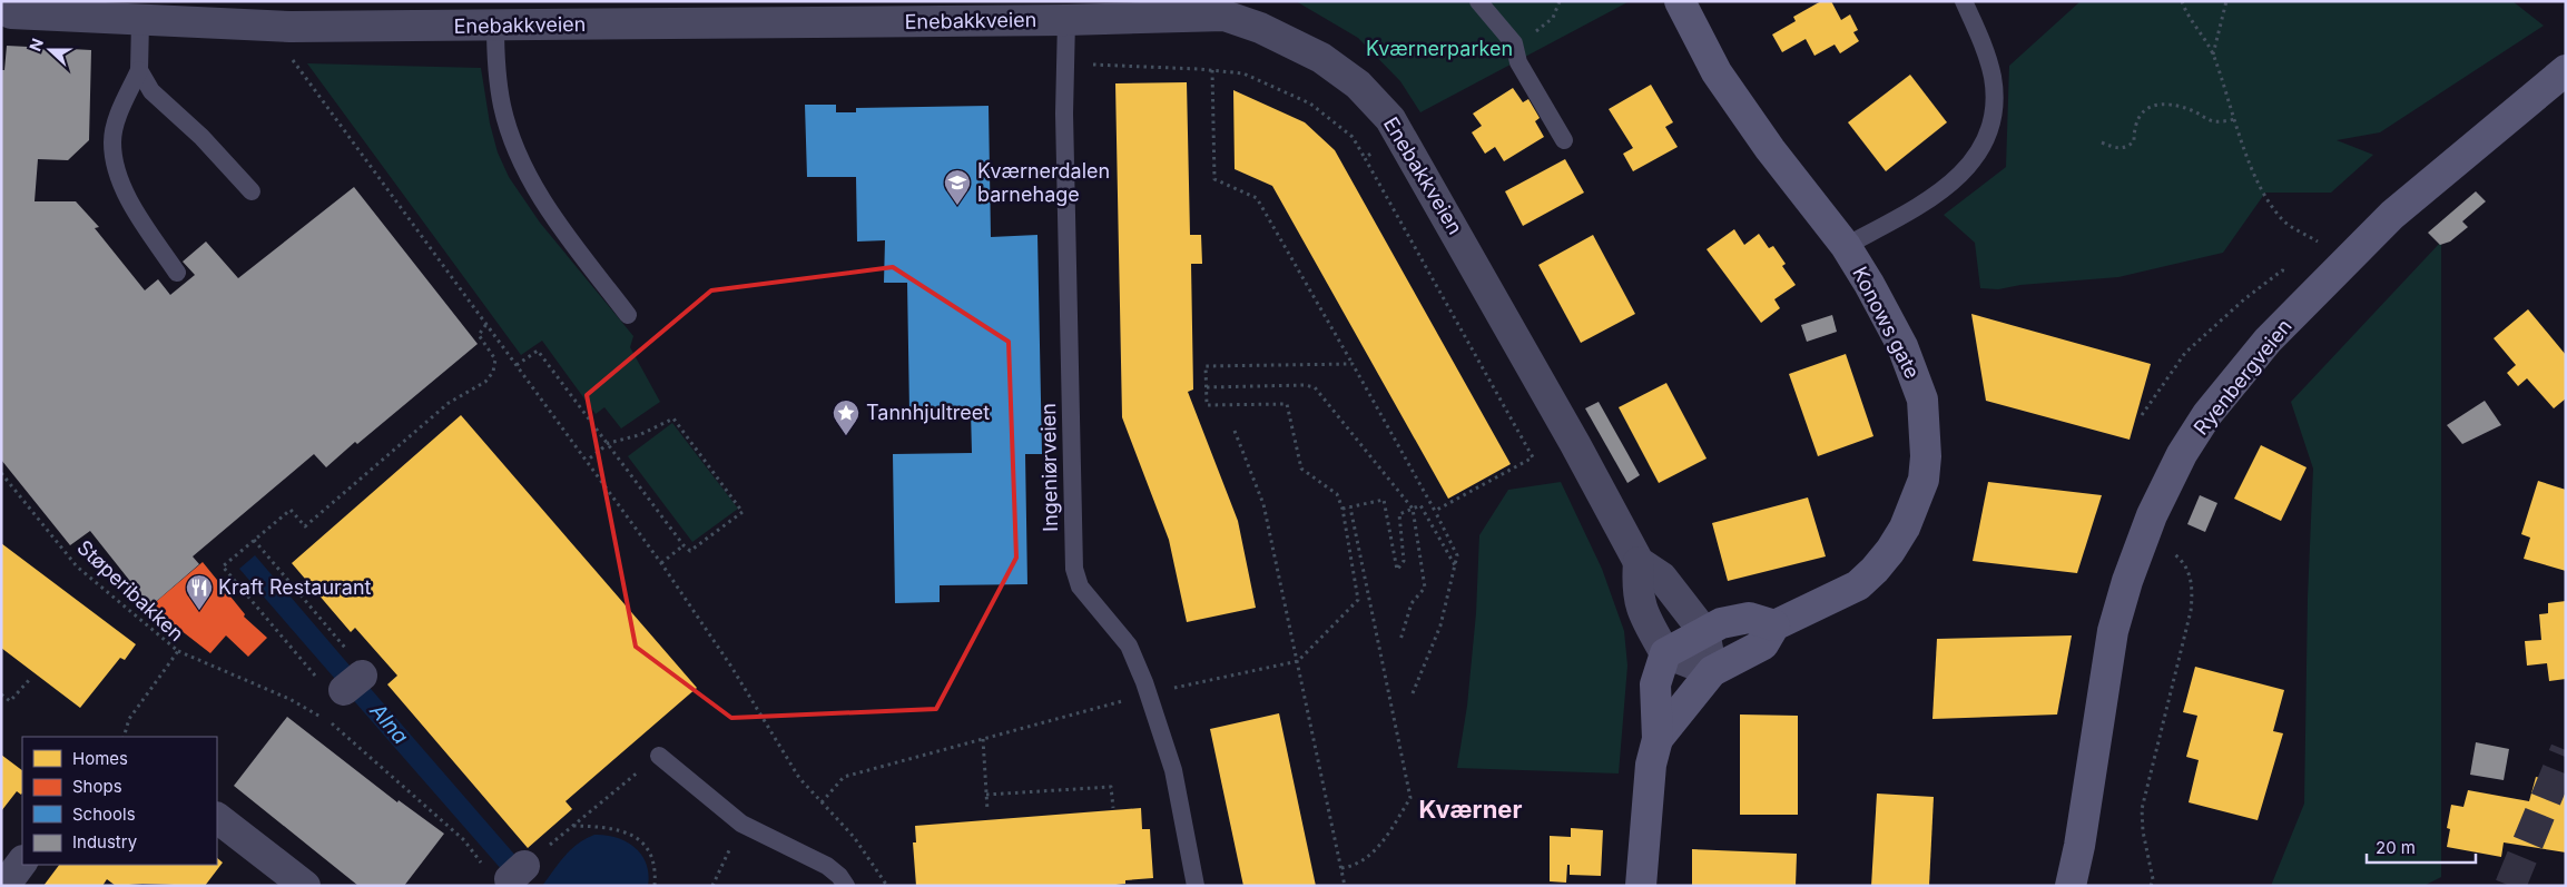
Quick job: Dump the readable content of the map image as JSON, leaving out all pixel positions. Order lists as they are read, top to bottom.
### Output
{
  "streets": {
    "street": ["Enebakkveien", "Konows gate", "Ryenbergveien"],
    "lane": ["Ingeniørveien"],
    "path": ["Støperibakken"]
  },
  "crossings": [
    ["Enebakkveien", "Konows gate"],
    ["Enebakkveien", "Ingeniørveien"]
  ],
  "districts": ["Kværner"],
  "water": ["Alna"],
  "parks": ["Kværnerparken"],
  "places": {
    "school or university": ["Kværnerdalen barnehage"],
    "place": ["Tannhjultreet"],
    "restaurant": ["Kraft Restaurant"]
  },
  "legend": [
    "Homes",
    "Shops",
    "Schools",
    "Industry"
  ],
  "scale_bar": "20 m",
  "north": "left"
}
